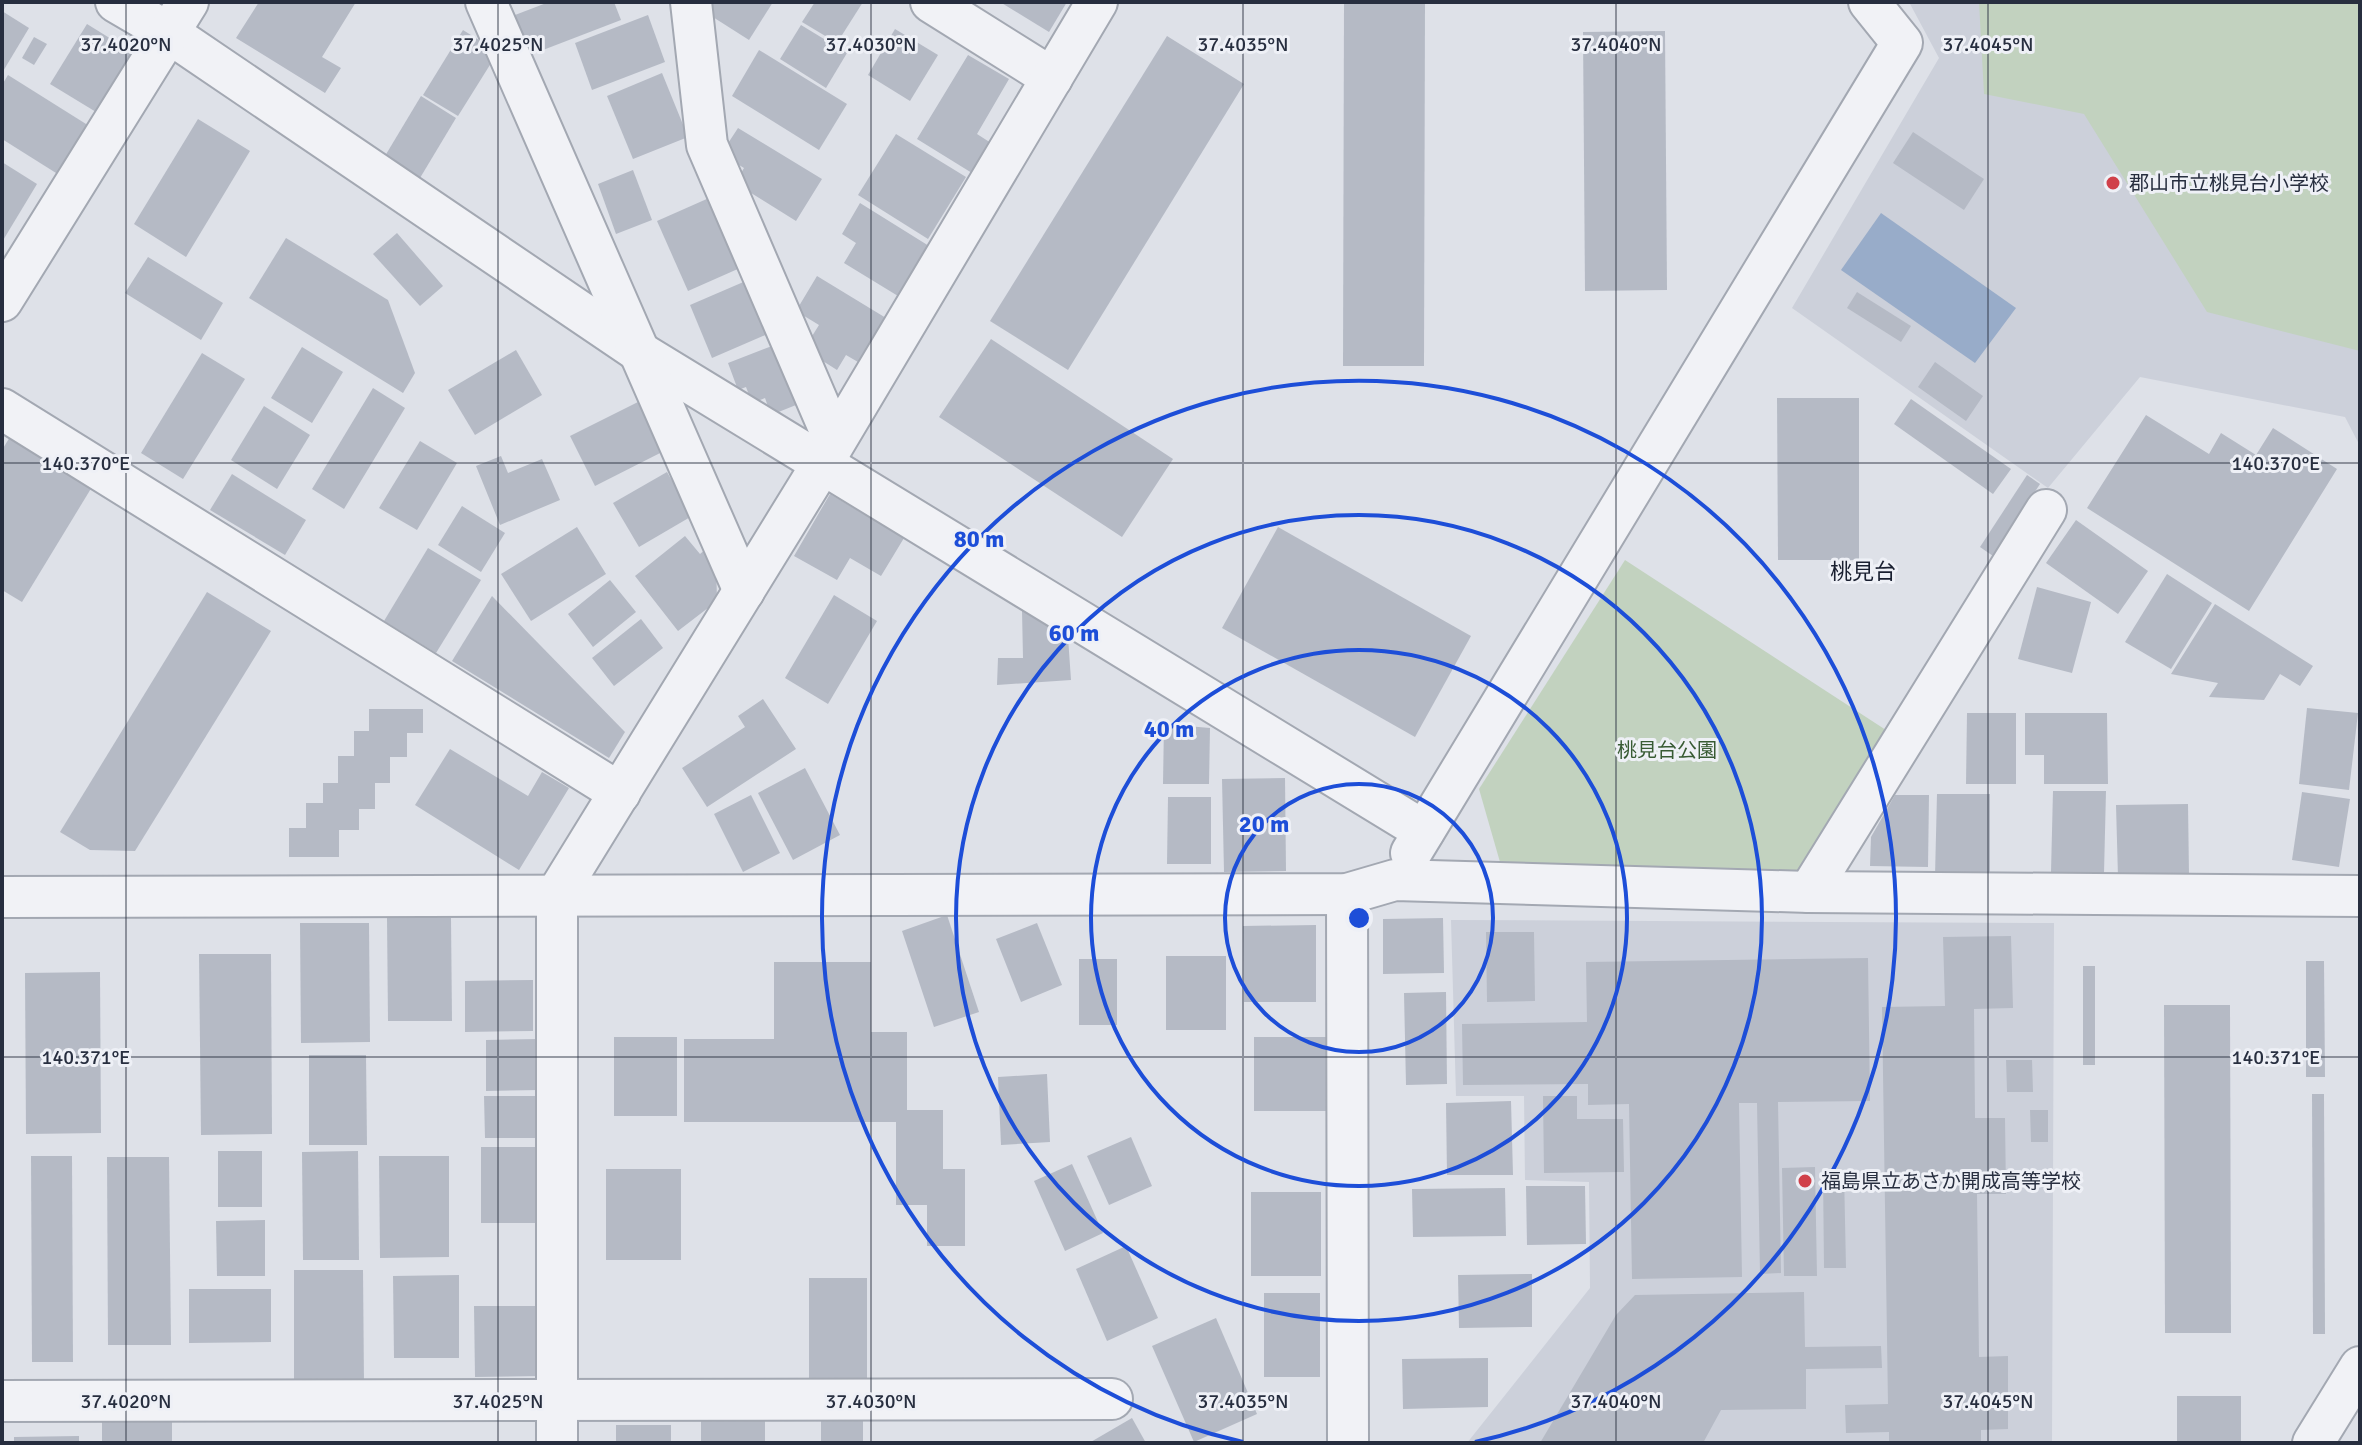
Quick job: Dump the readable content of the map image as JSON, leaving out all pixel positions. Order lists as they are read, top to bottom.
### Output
{
  "districts": ["桃見台"],
  "parks": ["桃見台公園"],
  "places": ["郡山市立桃見台小学校", "福島県立あさか開成高等学校"],
  "coordinates": [
    "37.4020°N",
    "37.4025°N",
    "37.4030°N",
    "37.4035°N",
    "37.4040°N",
    "37.4045°N",
    "140.370°E",
    "140.371°E"
  ],
  "rings": [
    "80 m",
    "60 m",
    "40 m",
    "20 m"
  ]
}
